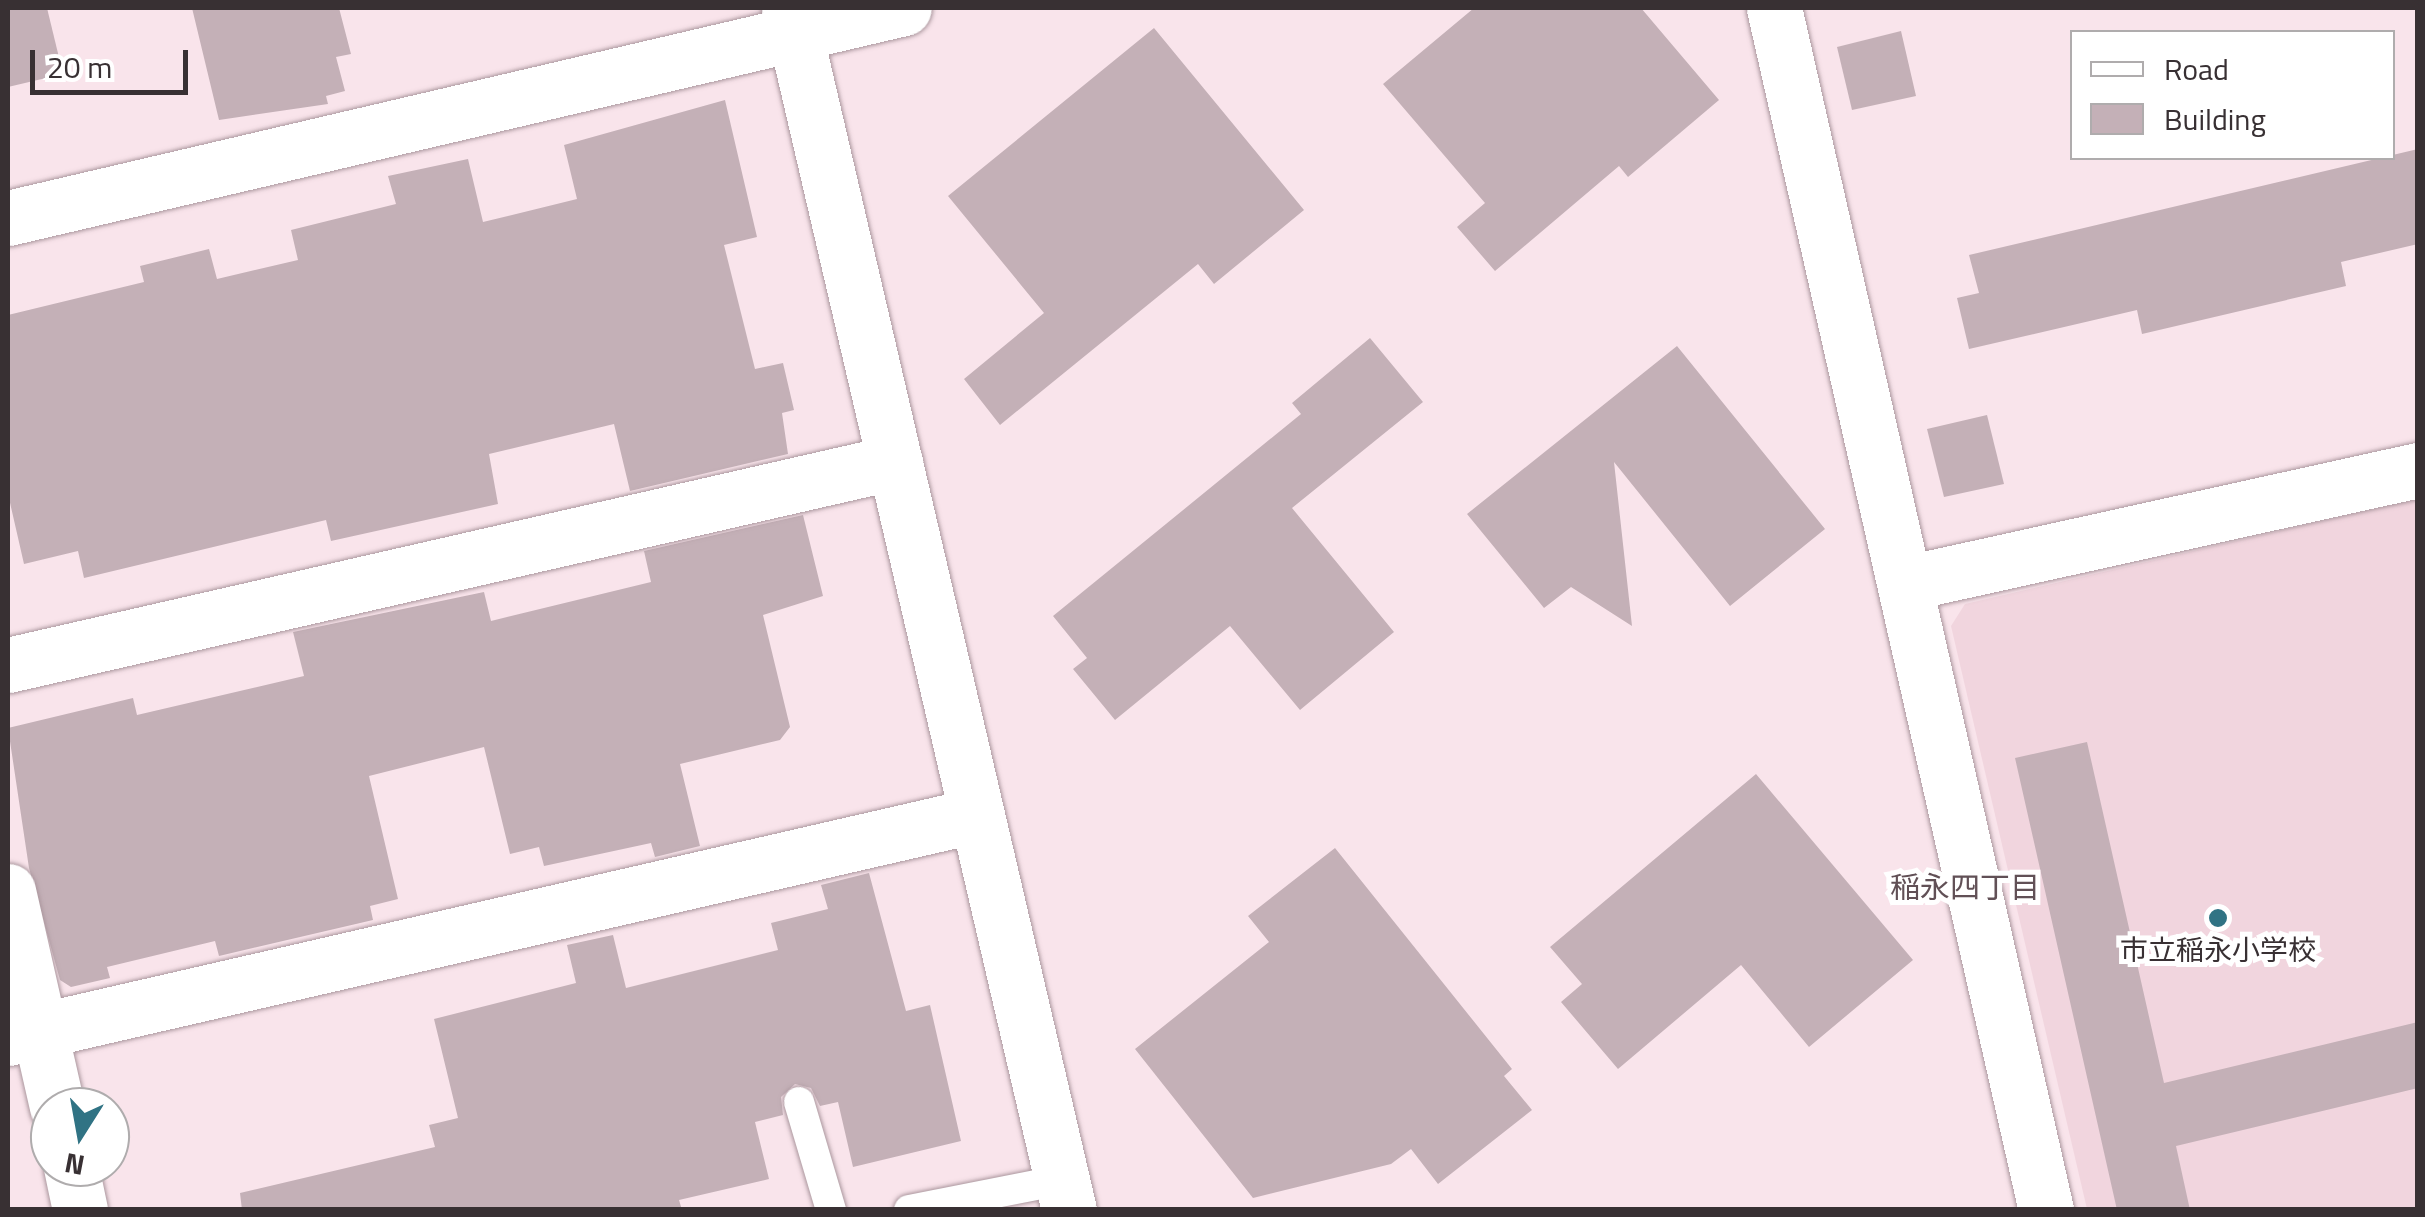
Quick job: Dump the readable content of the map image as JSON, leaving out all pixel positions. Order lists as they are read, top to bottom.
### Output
{
  "districts": ["稲永四丁目"],
  "places": ["市立稲永小学校"],
  "legend": ["Road", "Building"],
  "scale_bar": "20 m",
  "north": "bottom"
}
